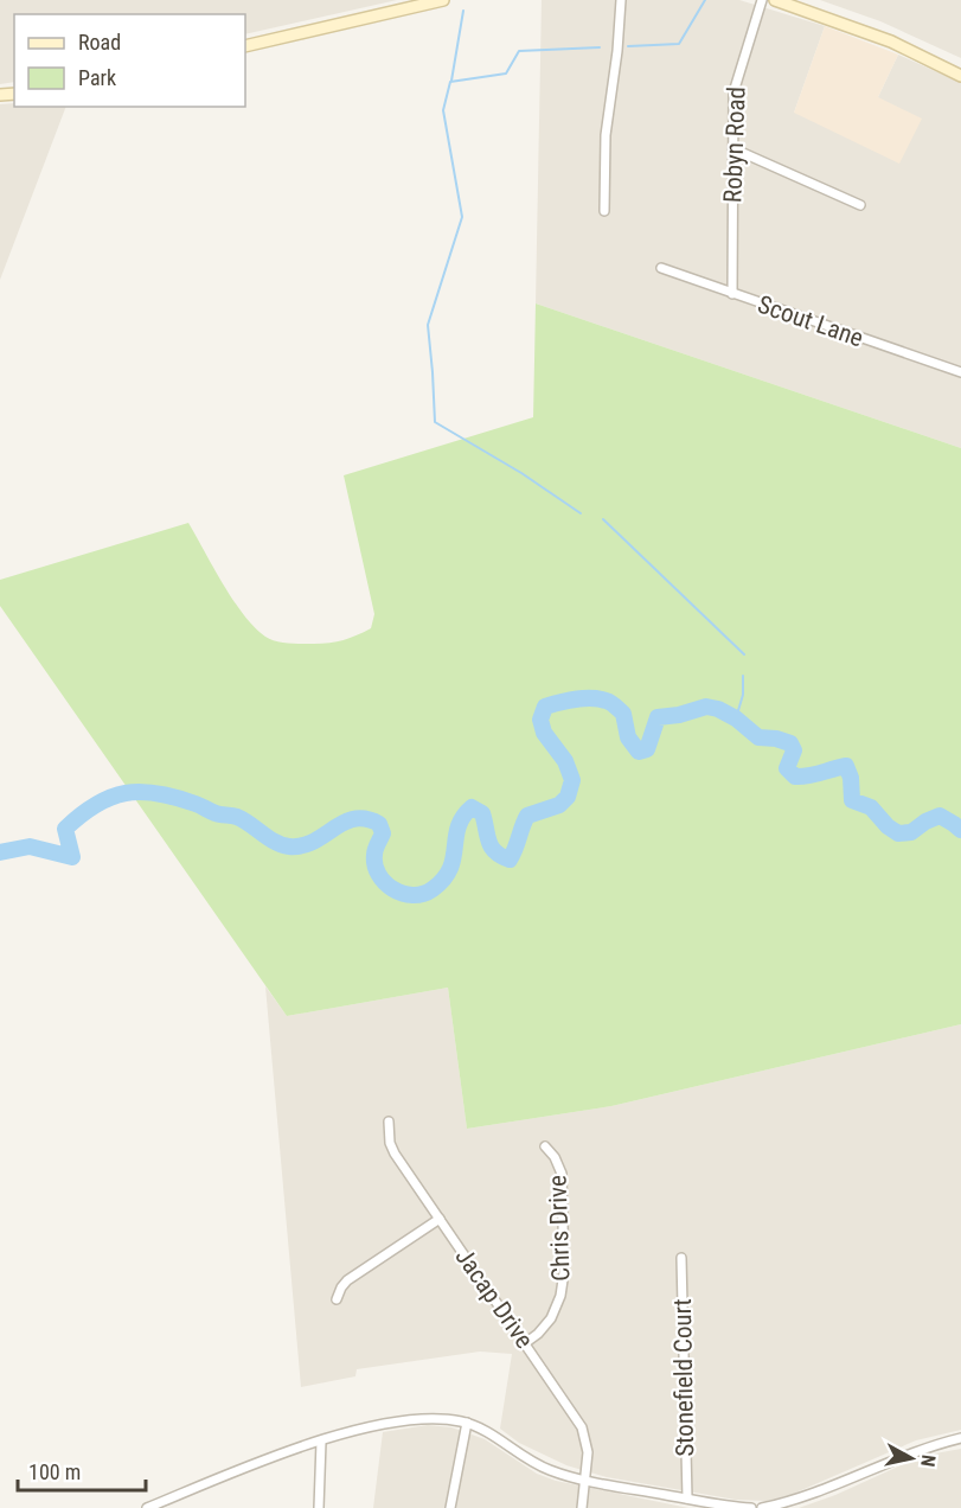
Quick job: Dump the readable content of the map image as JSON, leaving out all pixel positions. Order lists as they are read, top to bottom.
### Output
{
  "streets": {
    "street": [
      "Robyn Road",
      "Scout Lane",
      "Chris Drive",
      "Jacap Drive",
      "Stonefield Court"
    ]
  },
  "crossings": [
    ["Robyn Road", "Scout Lane"],
    ["Chris Drive", "Jacap Drive"]
  ],
  "legend": ["Road", "Park"],
  "scale_bar": "100 m",
  "north": "right"
}
